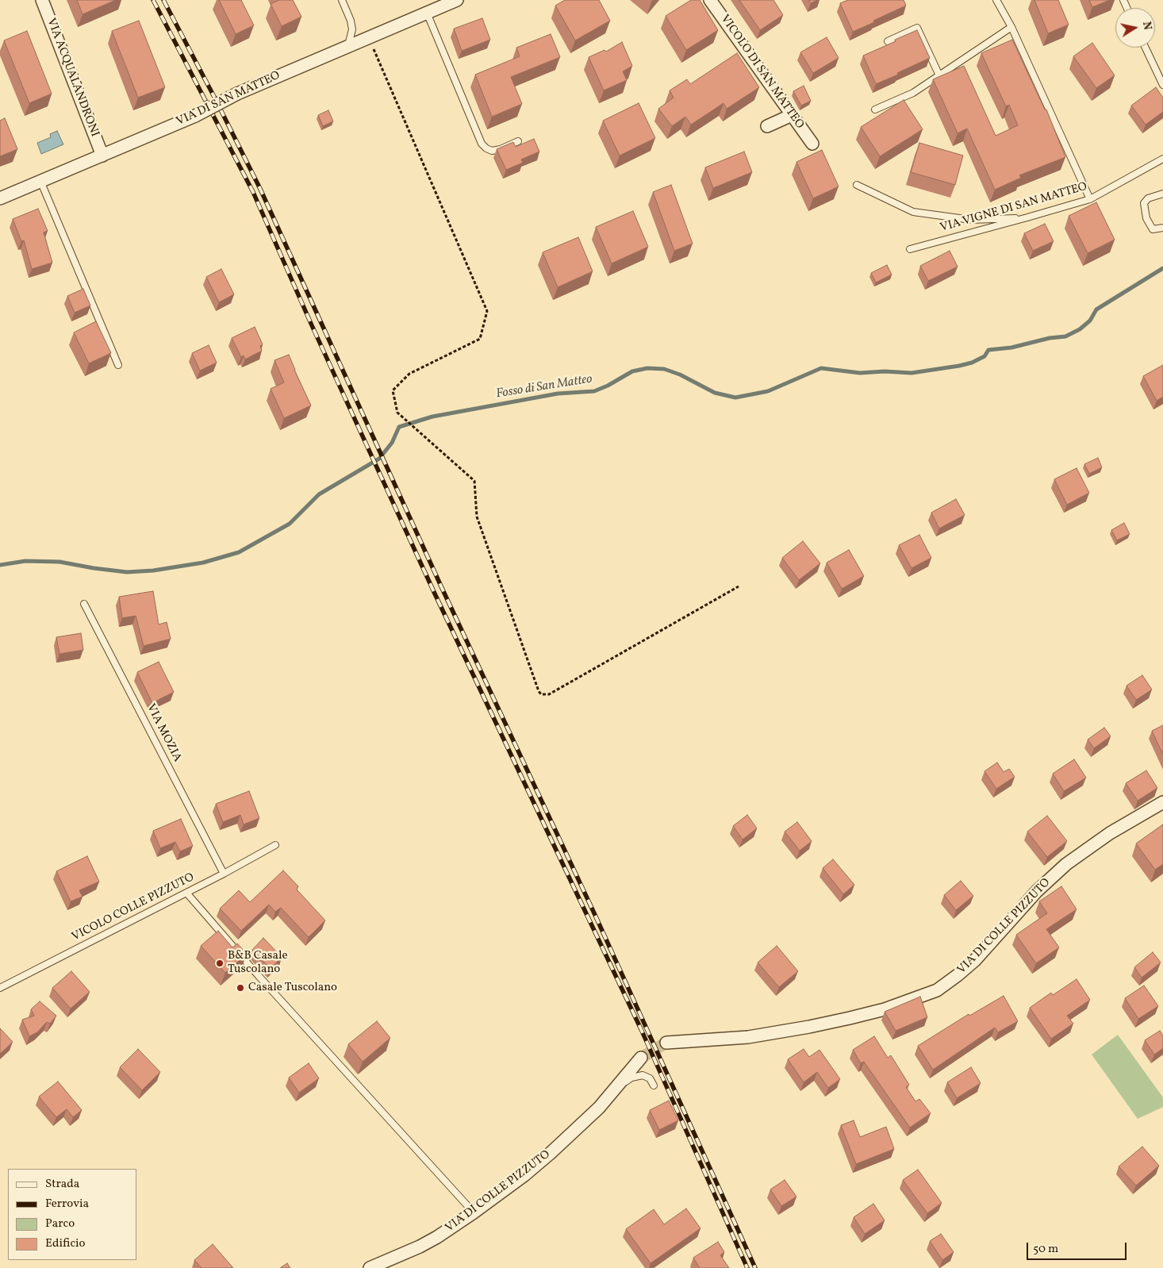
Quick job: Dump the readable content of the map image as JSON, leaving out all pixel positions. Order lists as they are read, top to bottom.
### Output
{
  "streets": {
    "street": [
      "VICOLO DI SAN MATTEO",
      "VIA ACQUALANDRONI",
      "VIA DI SAN MATTEO",
      "VIA DI COLLE PIZZUTO"
    ],
    "lane": ["VIA VIGNE DI SAN MATTEO", "VIA MOZIA", "VICOLO COLLE PIZZUTO"]
  },
  "crossings": [
    ["VIA ACQUALANDRONI", "VIA DI SAN MATTEO"],
    ["VIA MOZIA", "VICOLO COLLE PIZZUTO"]
  ],
  "water": ["Fosso di San Matteo"],
  "places": ["B&B Casale Tuscolano", "Casale Tuscolano"],
  "legend": [
    "Strada",
    "Ferrovia",
    "Parco",
    "Edificio"
  ],
  "scale_bar": "50 m",
  "north": "right"
}
